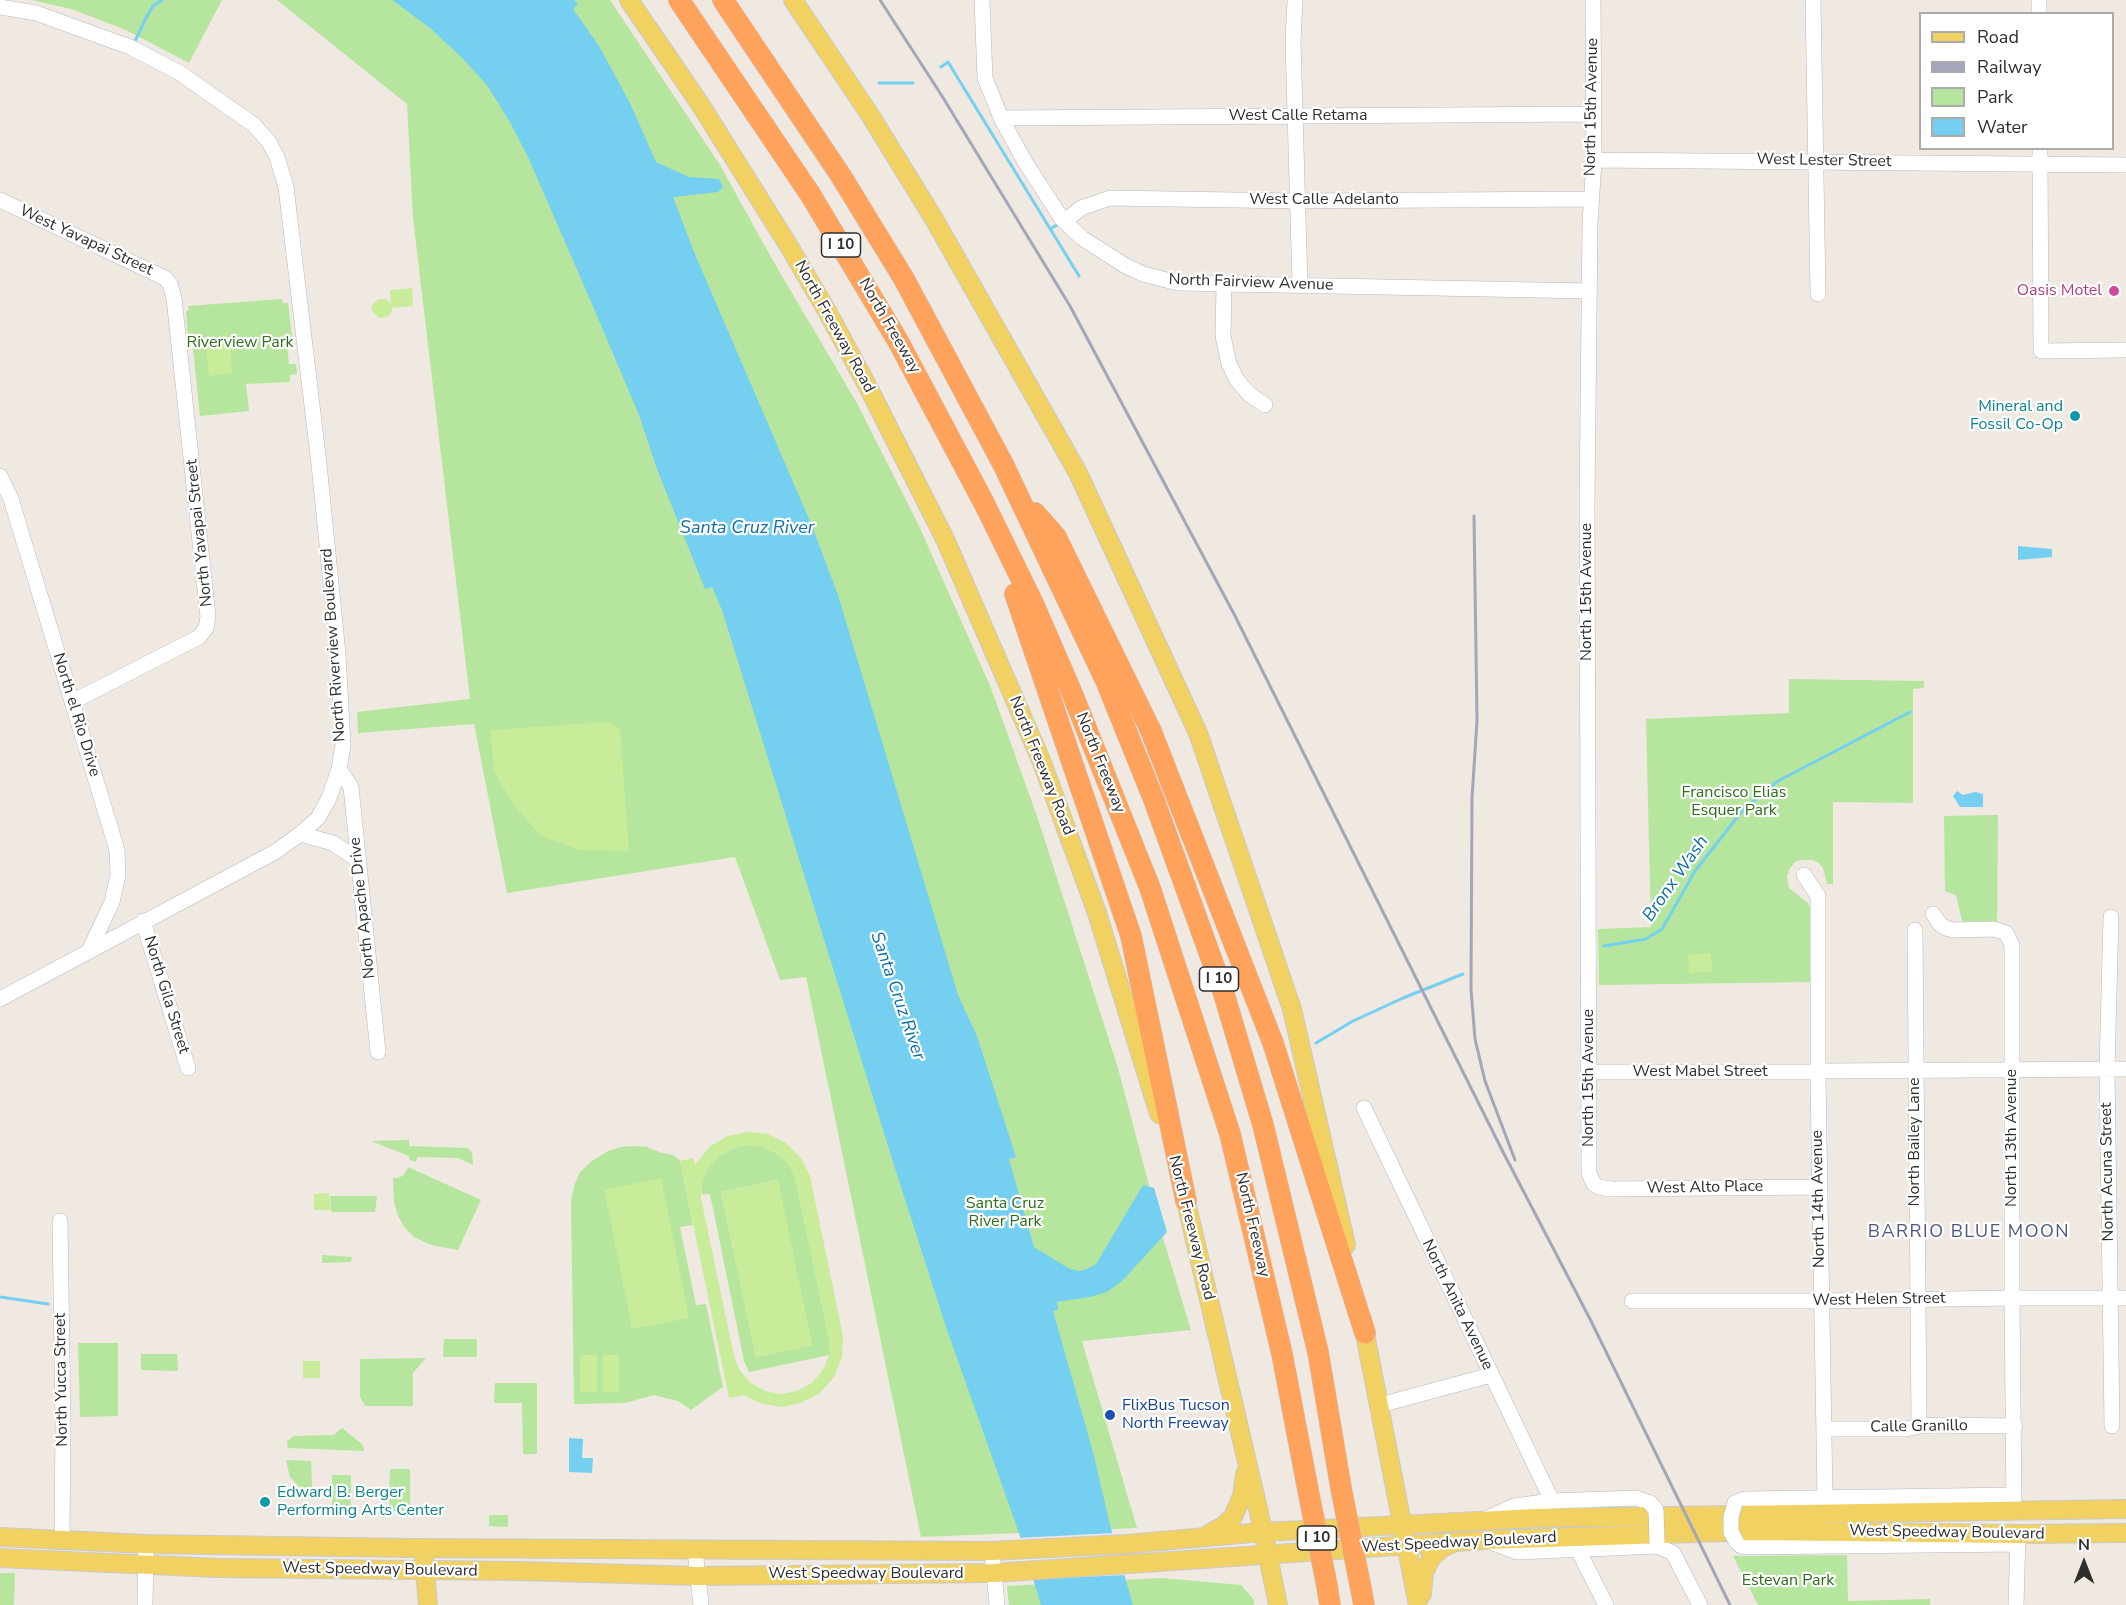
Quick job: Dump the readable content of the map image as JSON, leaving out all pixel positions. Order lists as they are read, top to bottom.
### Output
{
  "streets": {
    "highway": ["I 10", "North Freeway"],
    "main road": ["North Freeway Road", "West Speedway Boulevard"],
    "street": [
      "North 15th Avenue",
      "West Calle Retama",
      "West Lester Street",
      "West Calle Adelanto",
      "West Yavapai Street",
      "North Fairview Avenue",
      "North Yavapai Street",
      "North Riverview Boulevard",
      "North el Rio Drive",
      "North Apache Drive",
      "North Gila Street",
      "West Mabel Street",
      "North 13th Avenue",
      "North Bailey Lane",
      "North Acuna Street",
      "West Alto Place",
      "North 14th Avenue",
      "West Helen Street",
      "North Anita Avenue",
      "North Yucca Street",
      "Calle Granillo"
    ]
  },
  "crossings": [
    ["North 15th Avenue", "West Calle Retama"],
    ["North 15th Avenue", "West Lester Street"],
    ["North 15th Avenue", "West Calle Adelanto"],
    ["North 15th Avenue", "North Fairview Avenue"],
    ["North 15th Avenue", "West Mabel Street"],
    ["North 15th Avenue", "West Alto Place"],
    ["West Calle Retama", "North Fairview Avenue"],
    ["West Calle Adelanto", "North Fairview Avenue"],
    ["West Yavapai Street", "North Yavapai Street"],
    ["North Freeway Road", "West Speedway Boulevard"],
    ["North Yavapai Street", "North el Rio Drive"],
    ["North Riverview Boulevard", "North el Rio Drive"],
    ["North Riverview Boulevard", "North Apache Drive"],
    ["North Riverview Boulevard", "North Gila Street"],
    ["West Mabel Street", "North 13th Avenue"],
    ["West Mabel Street", "North Bailey Lane"],
    ["West Mabel Street", "North Acuna Street"],
    ["West Mabel Street", "North 14th Avenue"],
    ["North 13th Avenue", "West Helen Street"],
    ["North 13th Avenue", "Calle Granillo"],
    ["North 13th Avenue", "West Speedway Boulevard"],
    ["North Bailey Lane", "West Helen Street"],
    ["North Bailey Lane", "Calle Granillo"],
    ["North Acuna Street", "West Helen Street"],
    ["West Alto Place", "North 14th Avenue"],
    ["North 14th Avenue", "West Helen Street"],
    ["North 14th Avenue", "Calle Granillo"],
    ["North 14th Avenue", "West Speedway Boulevard"],
    ["North Yucca Street", "West Speedway Boulevard"]
  ],
  "districts": ["BARRIO BLUE MOON"],
  "water": ["Santa Cruz River", "Bronx Wash"],
  "parks": [
    "Riverview Park",
    "Francisco Elias Esquer Park",
    "Santa Cruz River Park",
    "Estevan Park"
  ],
  "places": [
    "Oasis Motel",
    "Mineral and Fossil Co-Op",
    "FlixBus Tucson North Freeway",
    "Edward B. Berger Performing Arts Center"
  ],
  "legend": [
    "Road",
    "Railway",
    "Park",
    "Water"
  ],
  "north": "top"
}
